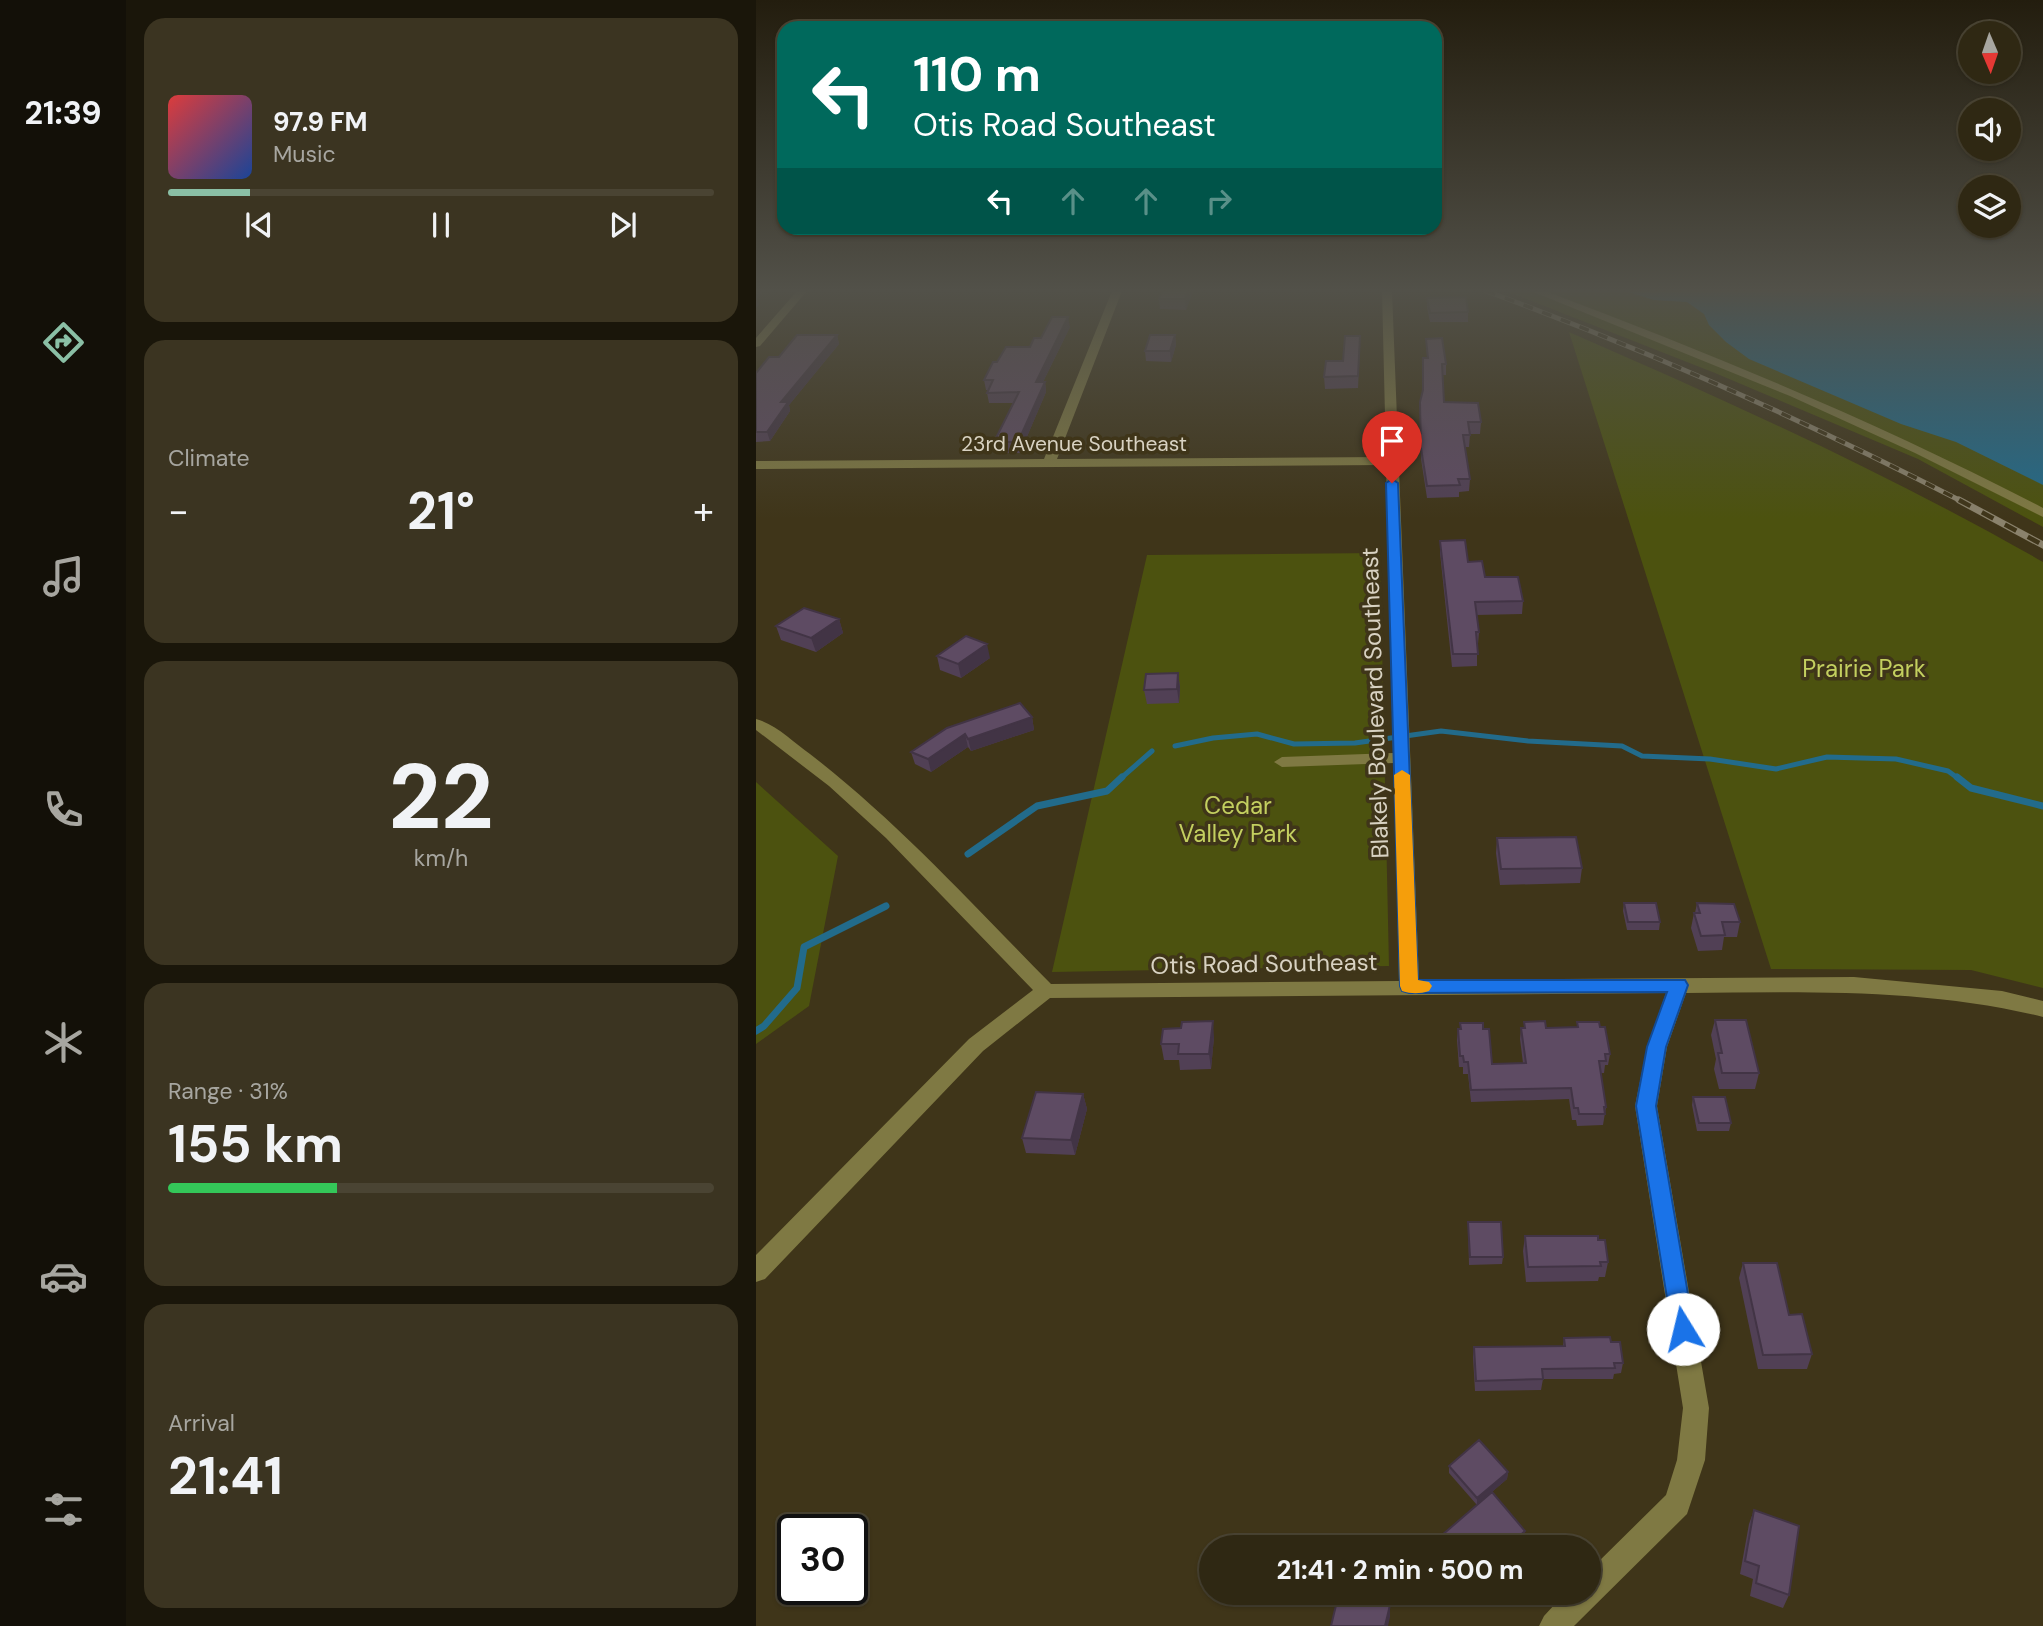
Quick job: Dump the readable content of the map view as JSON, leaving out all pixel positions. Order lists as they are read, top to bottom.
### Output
{
  "streets": {
    "street": ["23rd Avenue Southeast", "Blakely Boulevard Southeast", "Otis Road Southeast"]
  },
  "crossings": [
    ["23rd Avenue Southeast", "Blakely Boulevard Southeast"],
    ["Blakely Boulevard Southeast", "Otis Road Southeast"]
  ],
  "parks": ["Prairie Park", "Cedar Valley Park"],
  "north": "bottom",
  "page": {
    "tabs": "21:39",
    "turn": ["110 m", "Otis Road Southeast"],
    "song": ["97.9 FM", "Music"],
    "tile": [
      "Climate",
      ["22", "km/h"],
      ["Range · 31%", "155 km"],
      ["Arrival", "21:41"]
    ],
    "heat": ["−", "21°", "+"],
    "limit": "30",
    "trip": "21:41 · 2 min · 500 m"
  }
}
